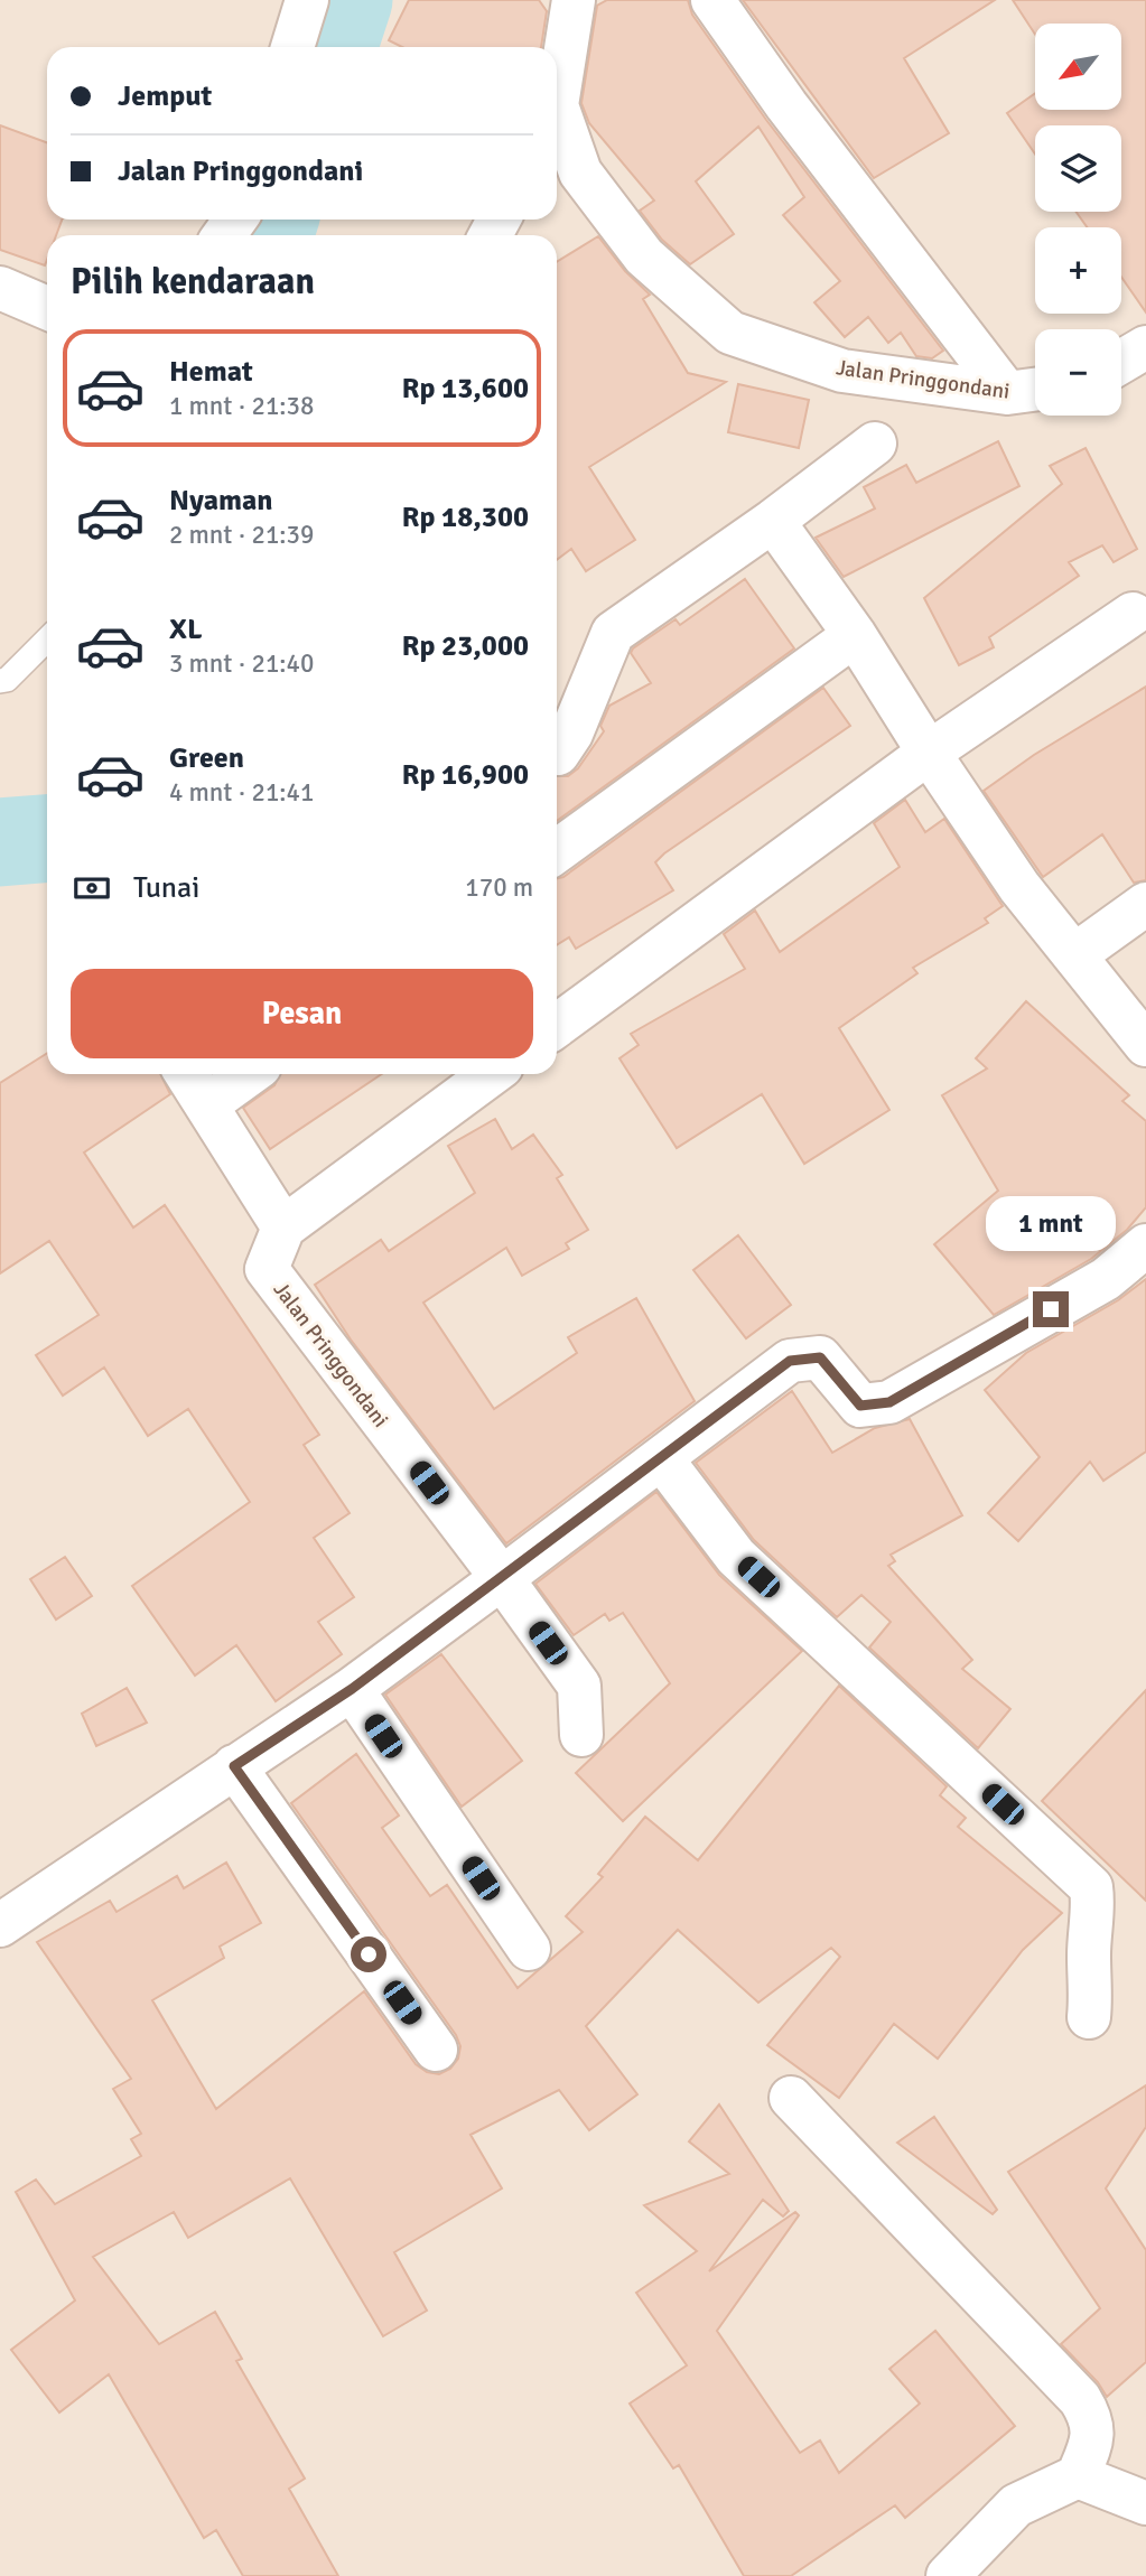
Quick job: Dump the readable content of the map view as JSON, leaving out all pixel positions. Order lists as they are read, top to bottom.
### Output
{
  "streets": {
    "street": ["Jalan Pringgondani"]
  },
  "north": "bottom left",
  "page": {
    "map_buttons": ["+", "−"],
    "banner": ["Jemput", "Jalan Pringgondani"],
    "heading": "Pilih kendaraan",
    "list": [
      {
        "name": "Hemat",
        "note": "1 mnt · 21:38",
        "value": "Rp 13,600"
      },
      {
        "name": "Nyaman",
        "note": "2 mnt · 21:39",
        "value": "Rp 18,300"
      },
      {
        "name": "XL",
        "note": "3 mnt · 21:40",
        "value": "Rp 23,000"
      },
      {
        "name": "Green",
        "note": "4 mnt · 21:41",
        "value": "Rp 16,900"
      }
    ],
    "pay": ["Tunai", "170 m"],
    "buttons": "Pesan",
    "bubble": "1 mnt"
  }
}
